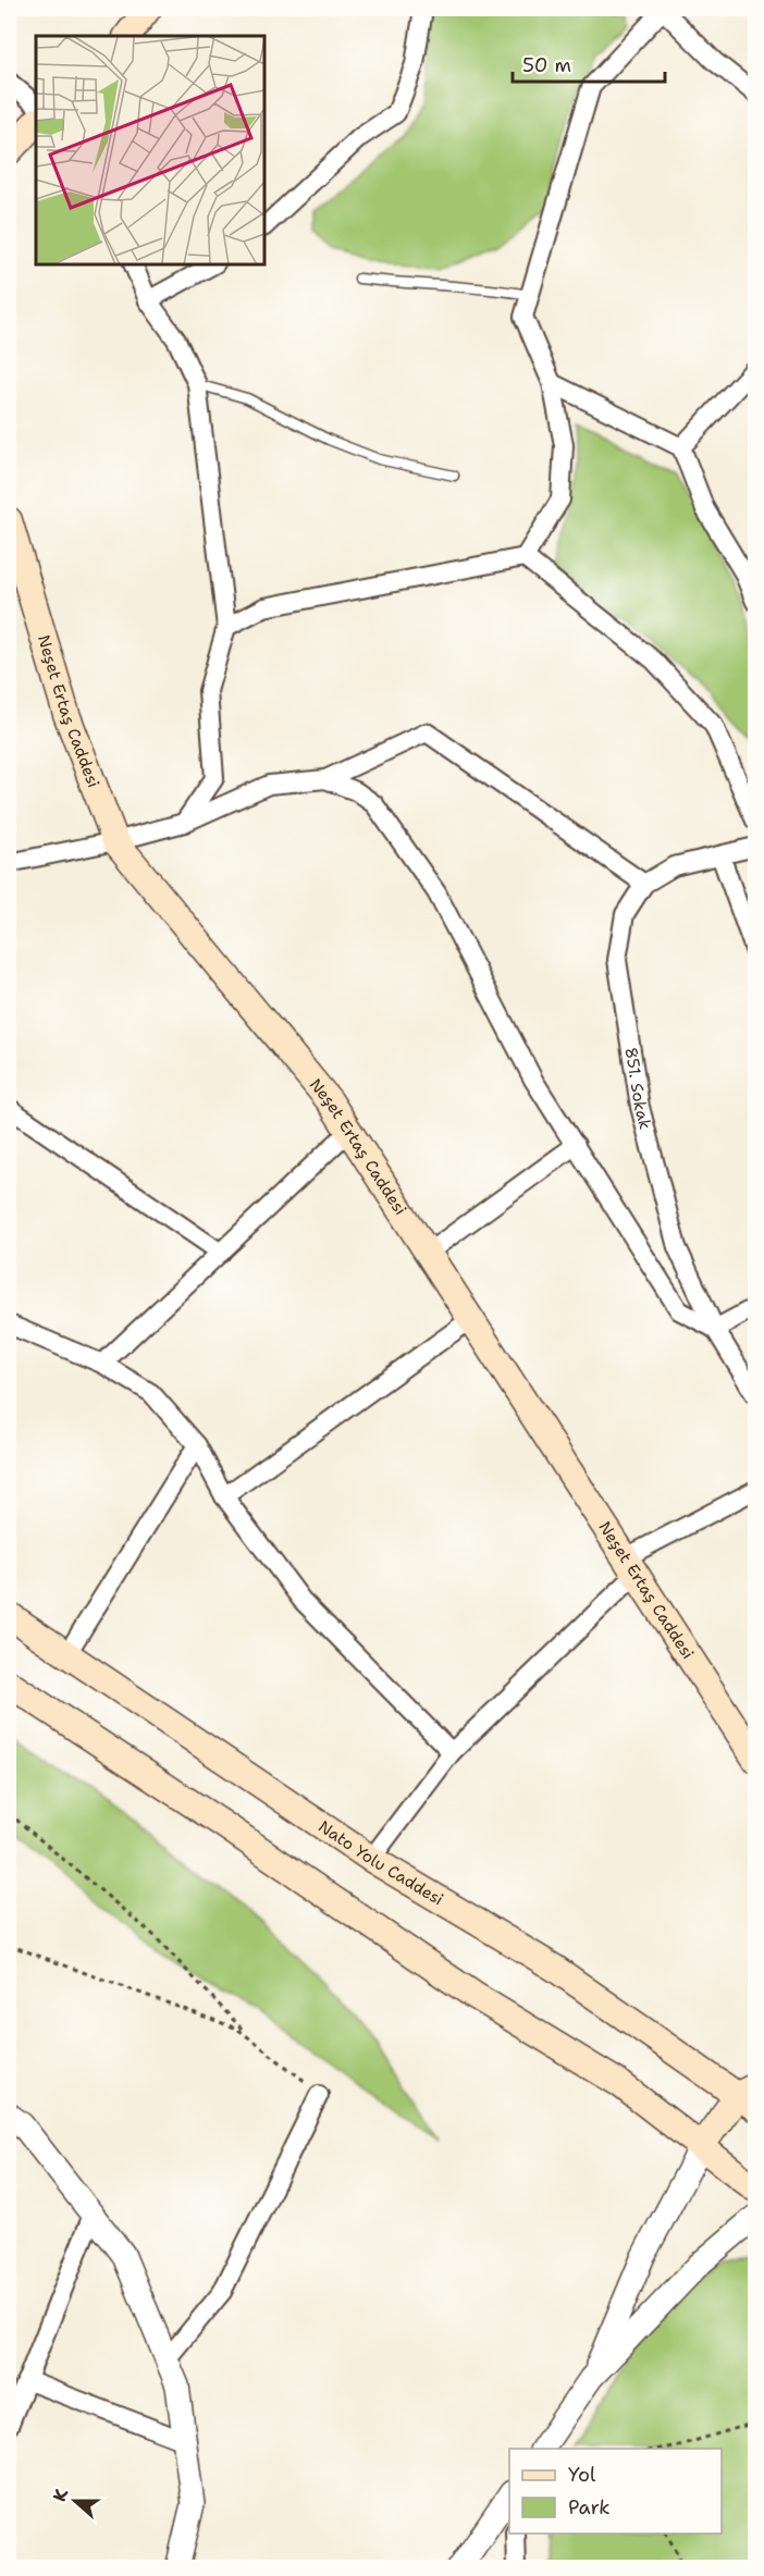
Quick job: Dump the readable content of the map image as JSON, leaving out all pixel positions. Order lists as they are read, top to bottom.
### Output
{
  "streets": {
    "main road": ["Neşet Ertaş Caddesi", "Nato Yolu Caddesi"],
    "street": ["851. Sokak"]
  },
  "legend": ["Yol", "Park"],
  "scale_bar": "50 m",
  "north": "left"
}
